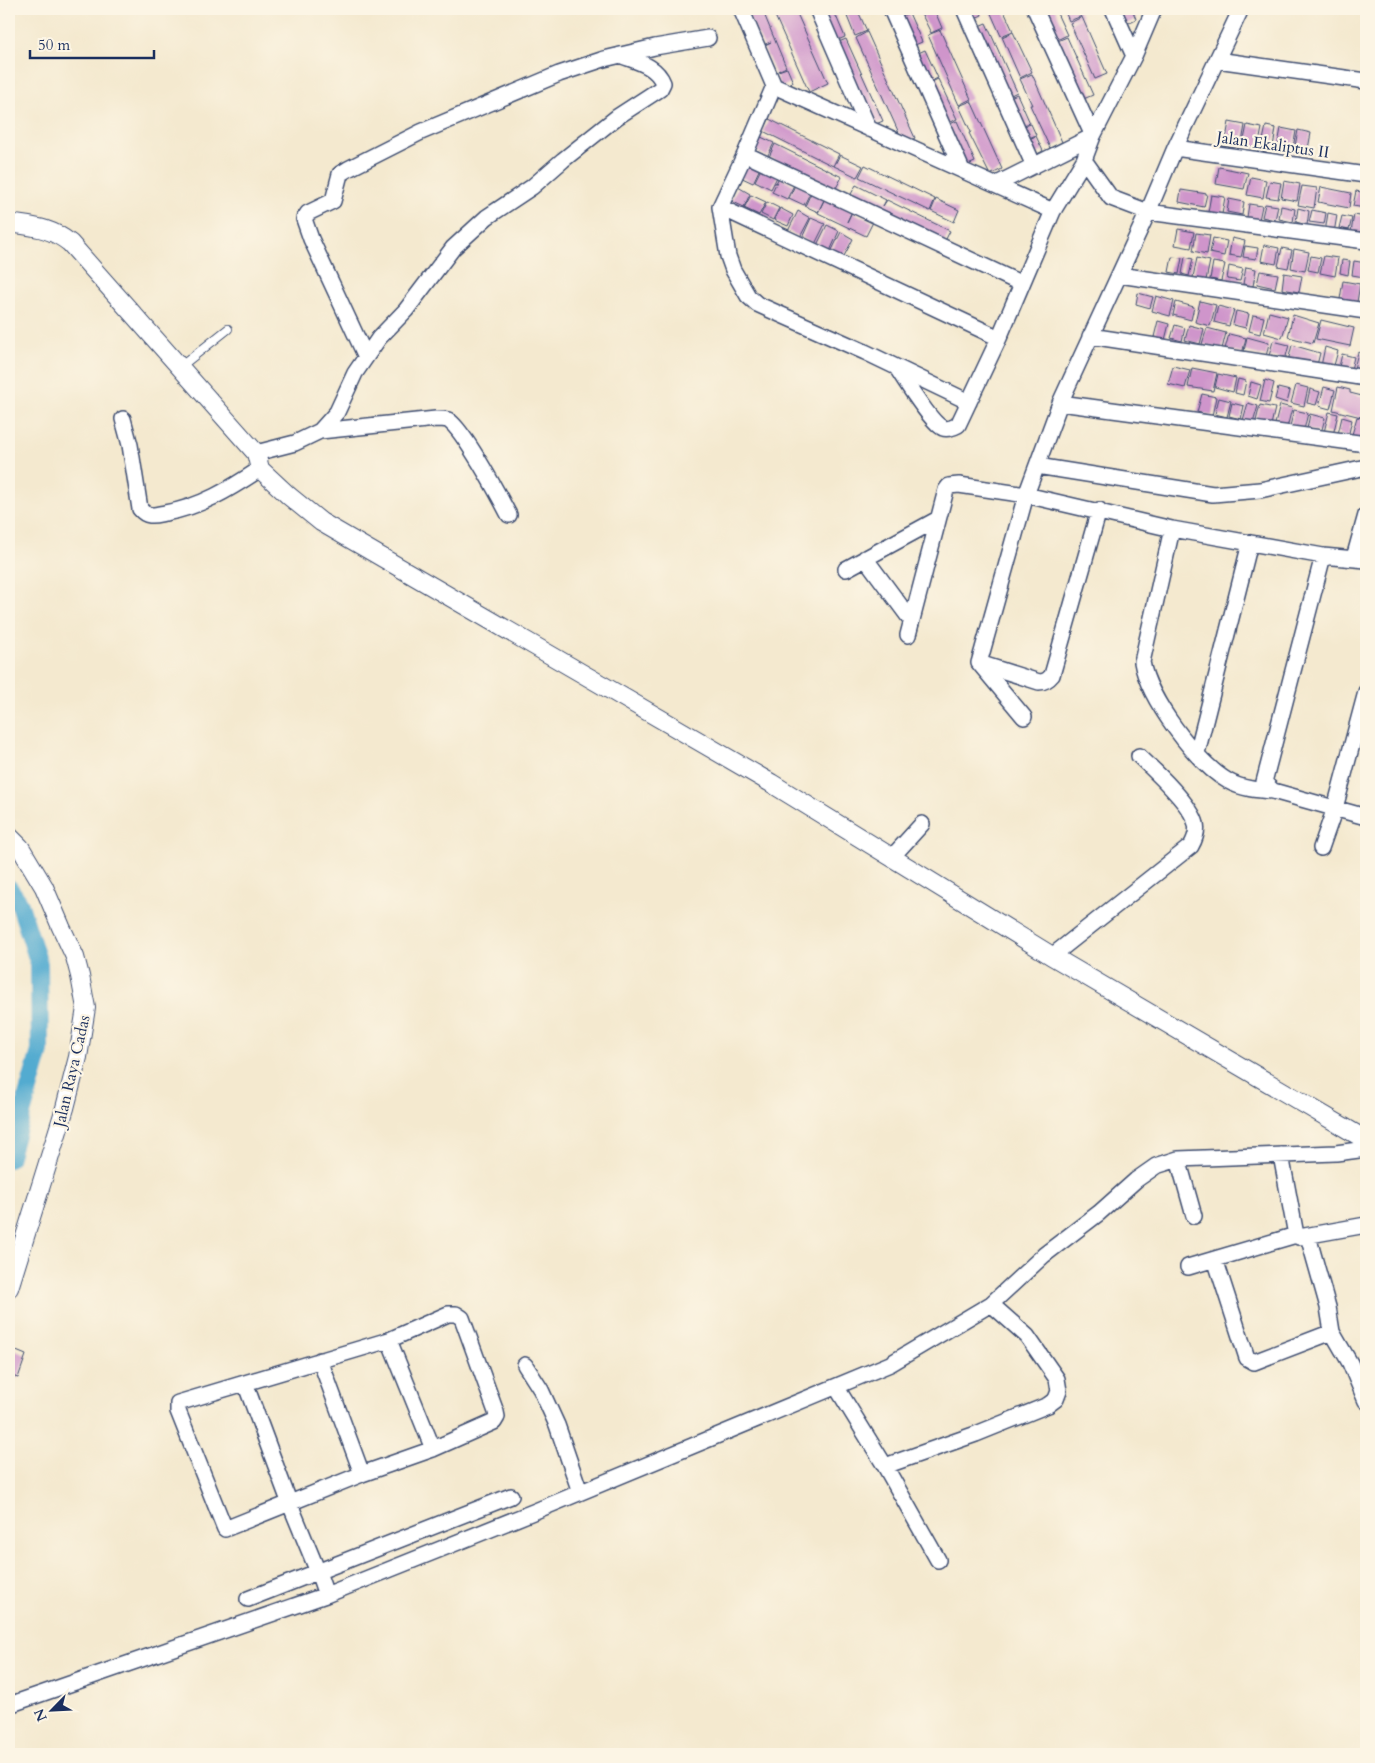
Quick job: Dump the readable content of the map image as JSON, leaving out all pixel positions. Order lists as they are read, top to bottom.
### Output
{
  "streets": {
    "street": ["Jalan Ekaliptus II", "Jalan Raya Cadas"]
  },
  "scale_bar": "50 m",
  "north": "bottom left"
}
